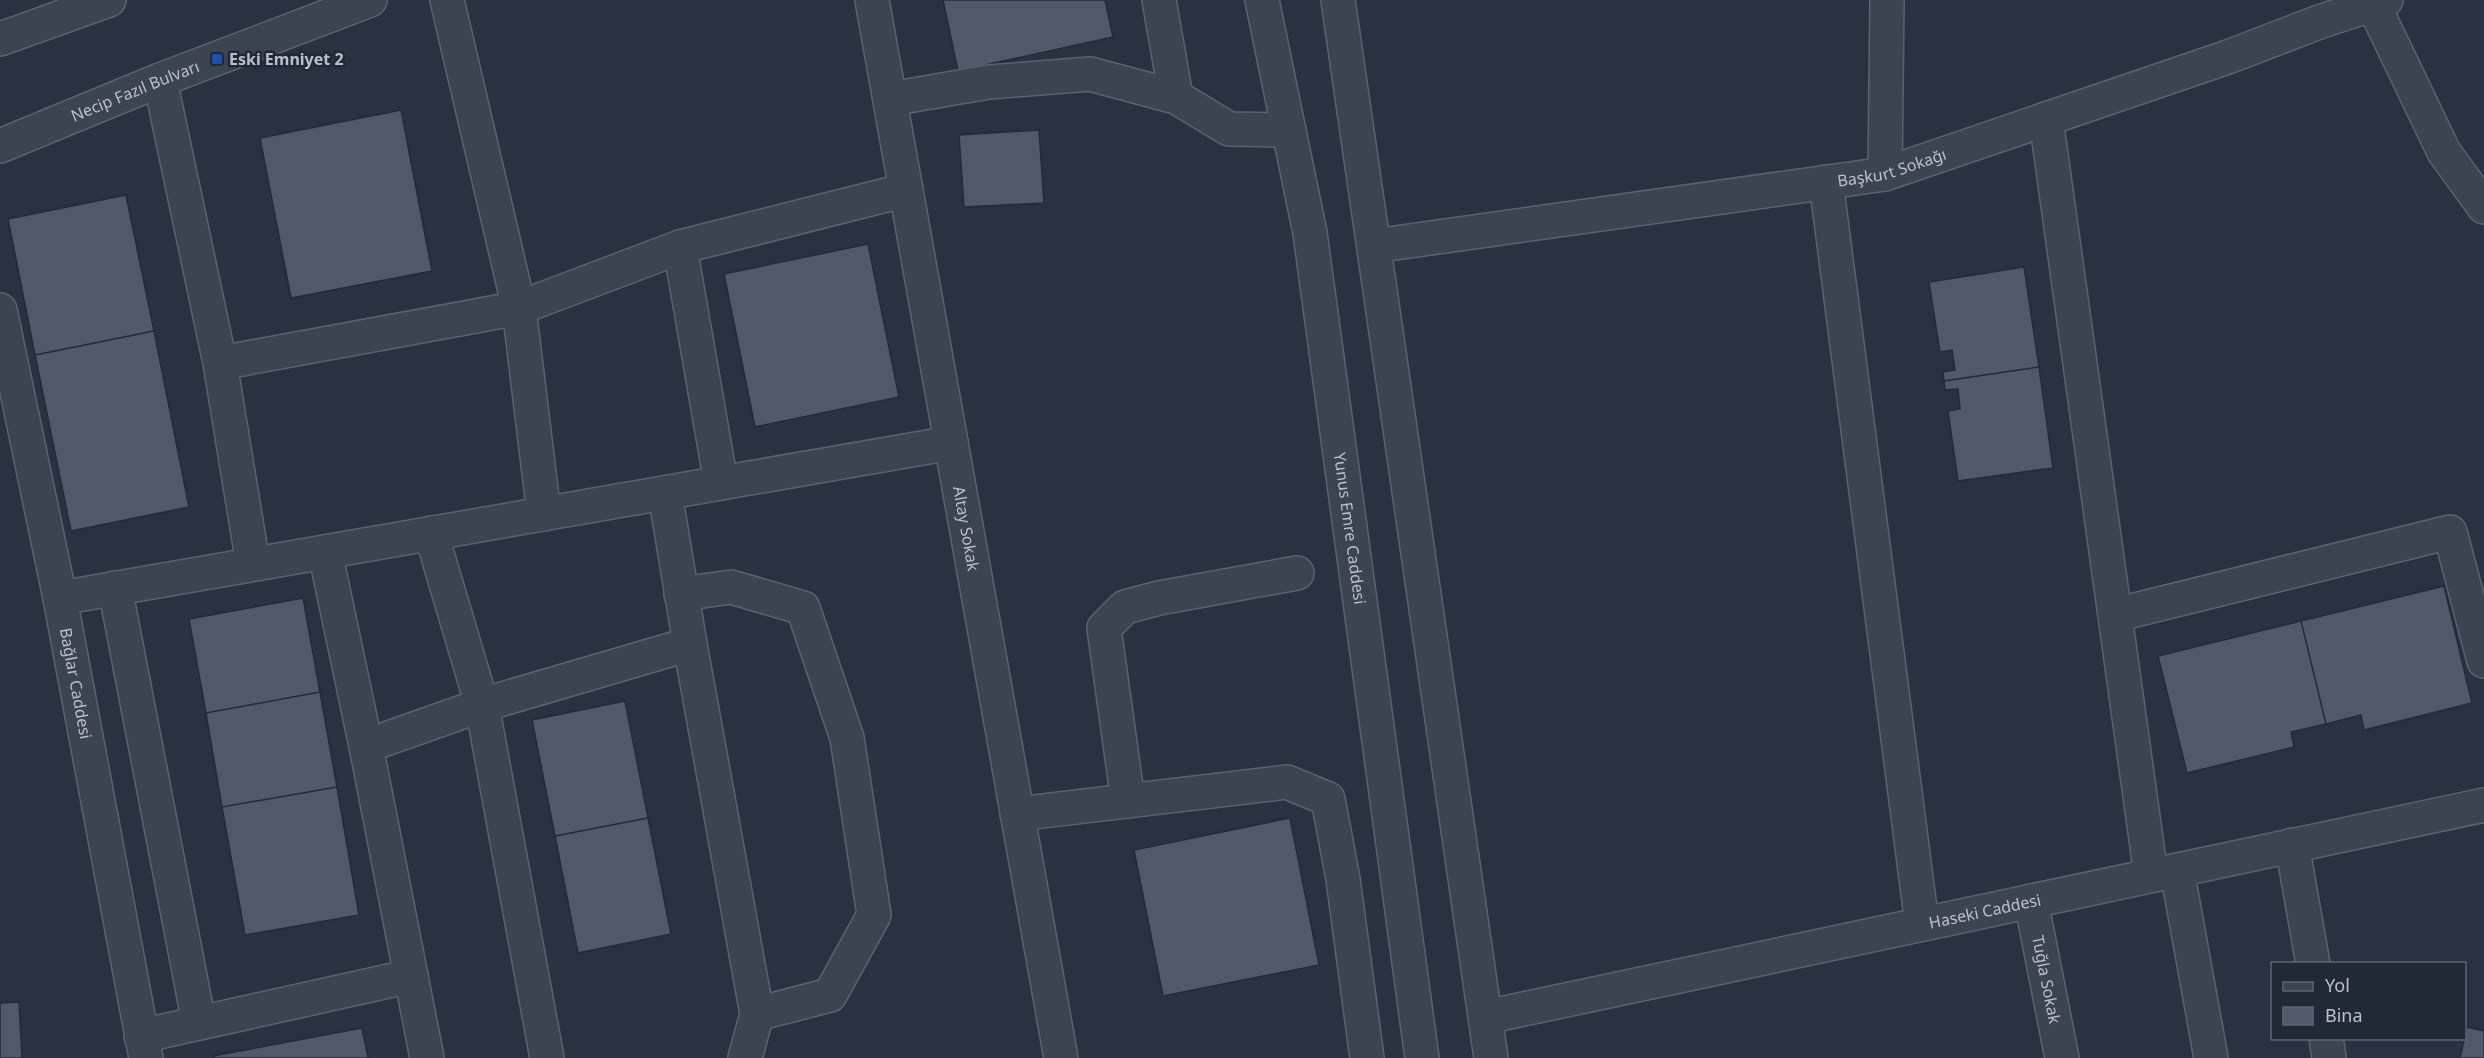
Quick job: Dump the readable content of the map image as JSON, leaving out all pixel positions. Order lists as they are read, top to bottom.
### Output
{
  "streets": {
    "street": [
      "Necip Fazıl Bulvarı",
      "Başkurt Sokağı",
      "Yunus Emre Caddesi",
      "Altay Sokak",
      "Bağlar Caddesi",
      "Haseki Caddesi",
      "Tuğla Sokak"
    ]
  },
  "crossings": [
    ["Haseki Caddesi", "Tuğla Sokak"]
  ],
  "places": {
    "transit": ["Eski Emniyet 2"]
  },
  "legend": ["Yol", "Bina"]
}
